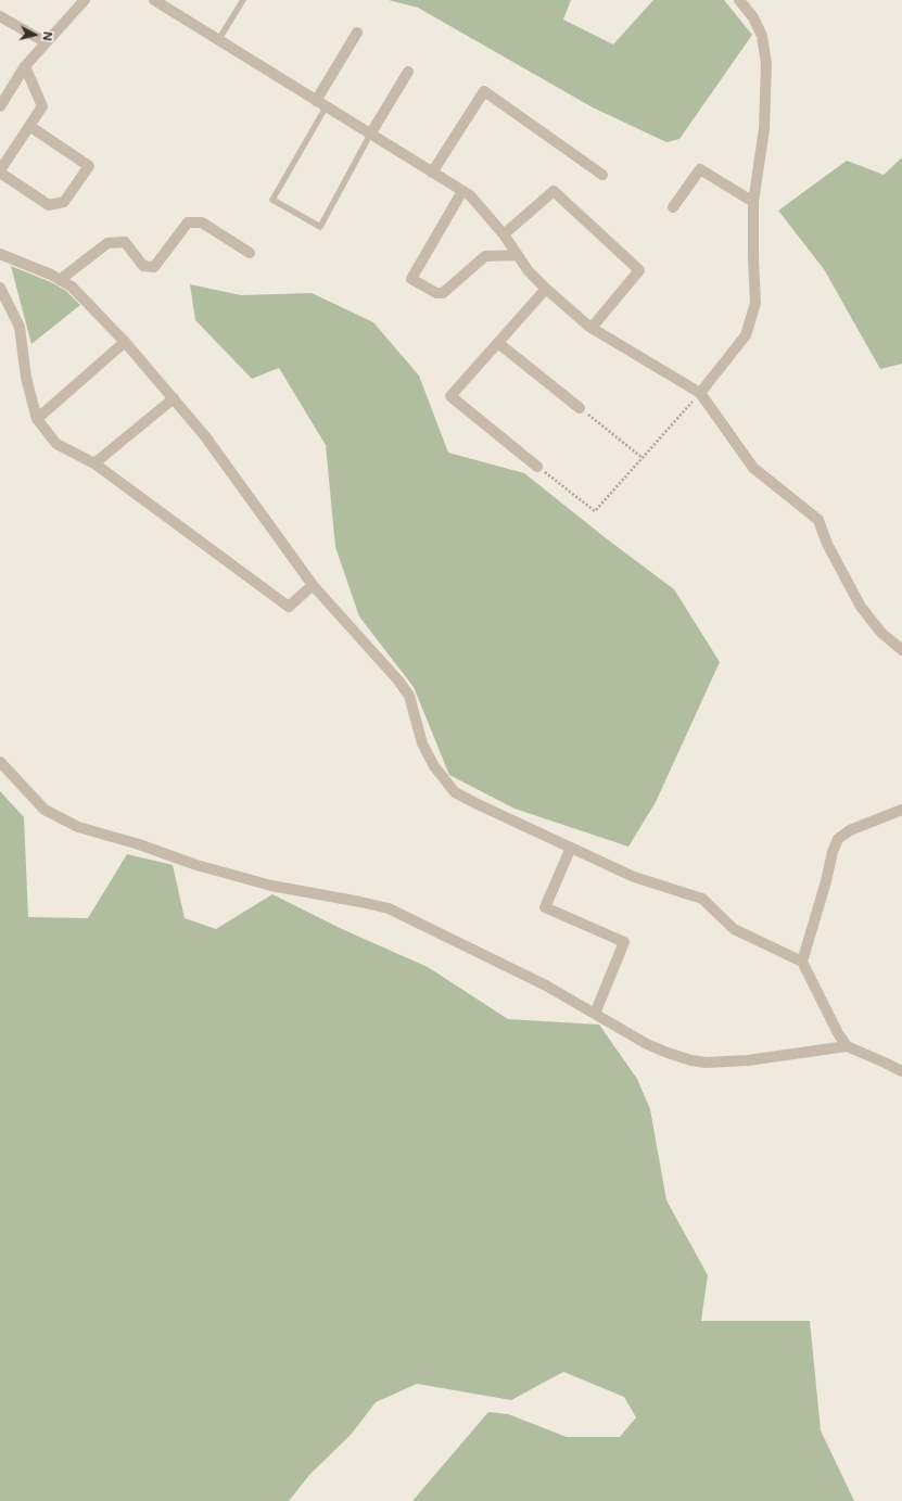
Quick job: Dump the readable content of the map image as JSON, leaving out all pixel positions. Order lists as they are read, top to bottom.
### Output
{
  "north": "right"
}
